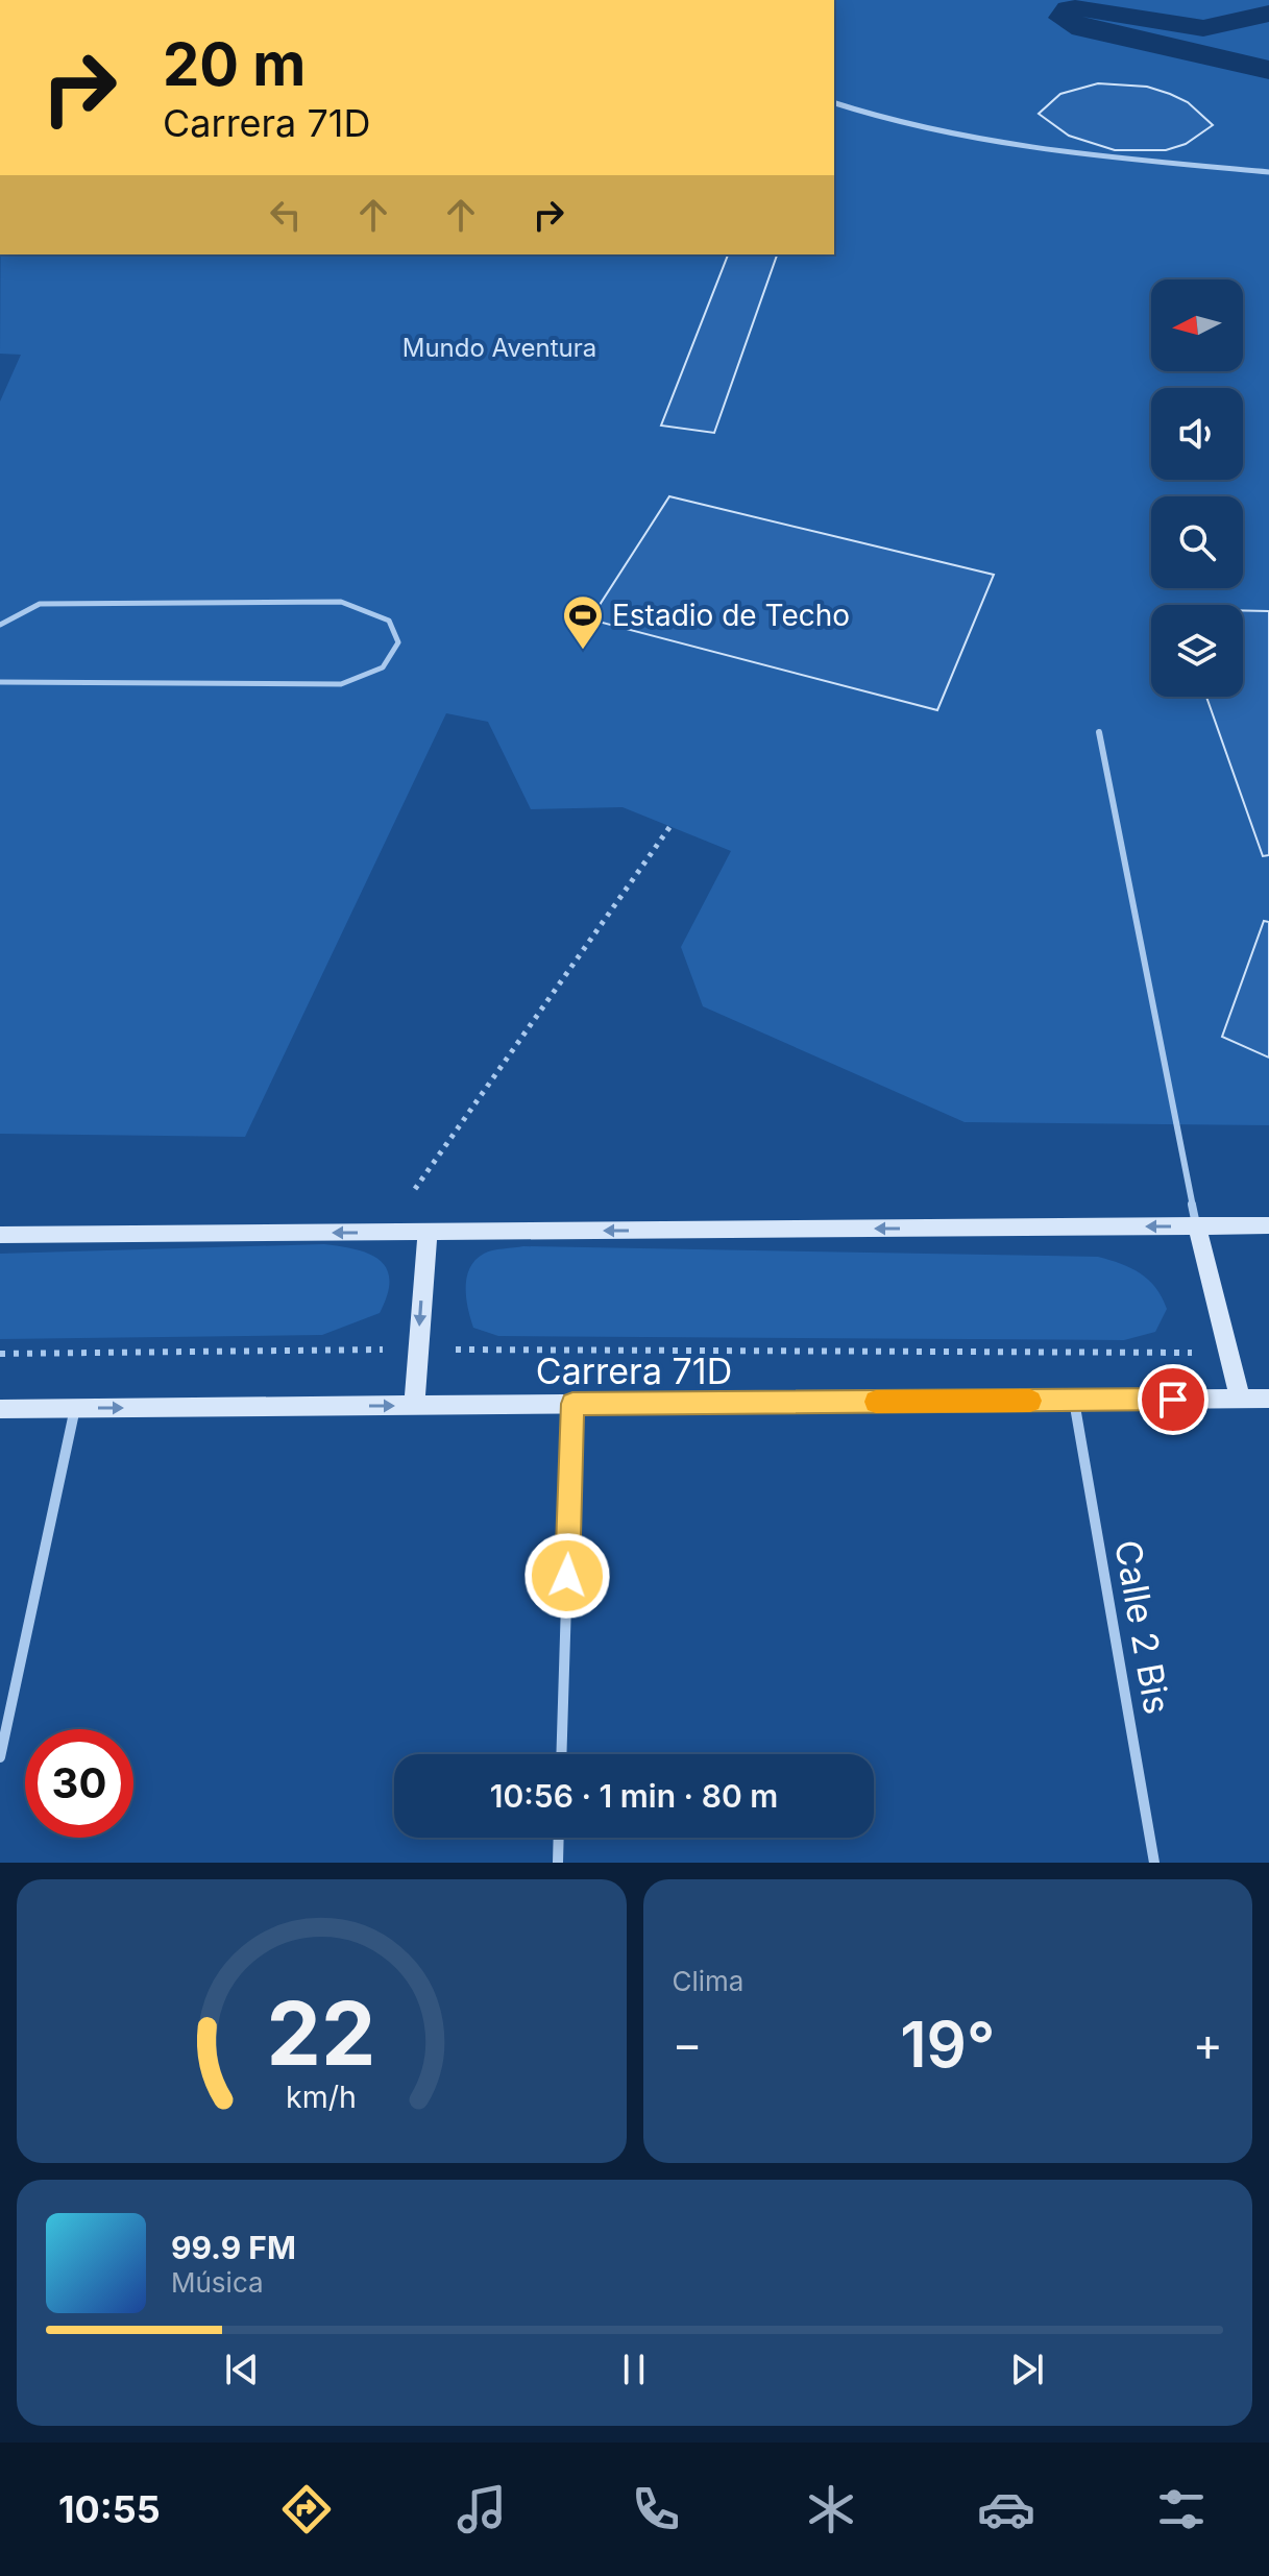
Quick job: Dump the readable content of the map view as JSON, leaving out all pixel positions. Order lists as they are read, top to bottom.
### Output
{
  "streets": {
    "street": ["Carrera 71D", "Calle 2 Bis"]
  },
  "crossings": [
    ["Carrera 71D", "Calle 2 Bis"]
  ],
  "parks": ["Mundo Aventura"],
  "places": {
    "sports": ["Estadio de Techo"]
  },
  "north": "left",
  "page": {
    "turn": ["20 m", "Carrera 71D"],
    "limit": "30",
    "trip": "10:56 · 1 min · 80 m",
    "tile": "Clima",
    "heat": ["−", "19°", "+"],
    "song": ["99.9 FM", "Música"],
    "tabs": "10:55",
    "gauge": ["22", "km/h"]
  }
}
